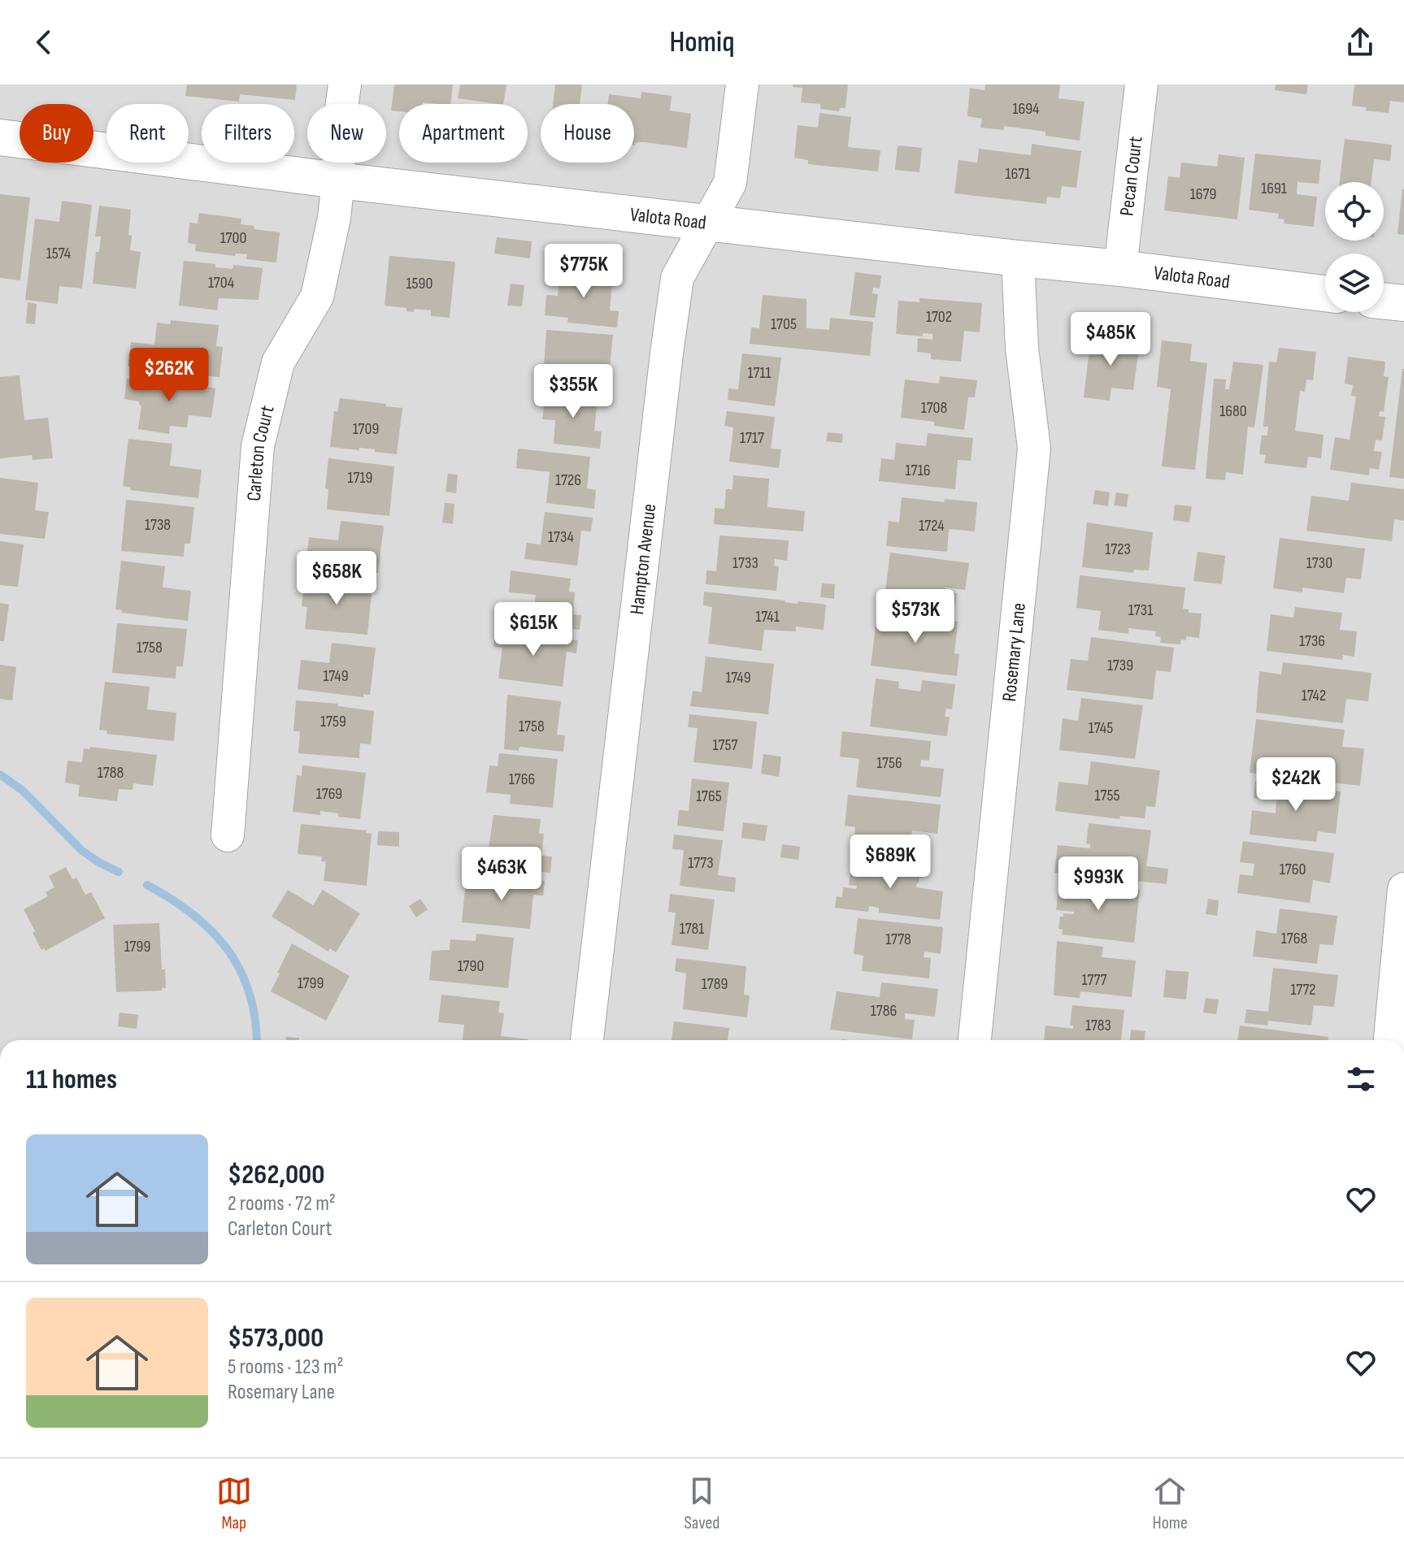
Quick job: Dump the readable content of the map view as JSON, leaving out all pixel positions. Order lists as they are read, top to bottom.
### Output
{
  "streets": {
    "street": [
      "Pecan Court",
      "Valota Road",
      "Carleton Court",
      "Hampton Avenue",
      "Rosemary Lane"
    ]
  },
  "crossings": [
    ["Pecan Court", "Valota Road"],
    ["Valota Road", "Carleton Court"],
    ["Valota Road", "Hampton Avenue"],
    ["Valota Road", "Rosemary Lane"]
  ],
  "house_numbers": [
    "1694",
    "1671",
    "1691",
    "1679",
    "1700",
    "1574",
    "1704",
    "1590",
    "1702",
    "1705",
    "1711",
    "1708",
    "1680",
    "1709",
    "1717",
    "1716",
    "1719",
    "1726",
    "1738",
    "1724",
    "1734",
    "1723",
    "1733",
    "1730",
    "1731",
    "1741",
    "1736",
    "1758",
    "1739",
    "1749",
    "1749",
    "1742",
    "1759",
    "1758",
    "1745",
    "1757",
    "1756",
    "1788",
    "1766",
    "1769",
    "1755",
    "1765",
    "1773",
    "1760",
    "1781",
    "1768",
    "1778",
    "1799",
    "1790",
    "1777",
    "1799",
    "1789",
    "1772",
    "1786",
    "1783"
  ],
  "page": {
    "header": "Homiq",
    "chip": [
      "Buy",
      "Rent",
      "Filters",
      "New",
      "Apartment",
      "House"
    ],
    "price": [
      "$775K",
      "$485K",
      "$262K",
      "$355K",
      "$658K",
      "$573K",
      "$615K",
      "$242K",
      "$689K",
      "$463K",
      "$993K"
    ],
    "heading": "11 homes",
    "list": [
      {
        "name": "$262,000",
        "note": "2 rooms · 72 m² · Carleton Court"
      },
      {
        "name": "$573,000",
        "note": "5 rooms · 123 m² · Rosemary Lane"
      }
    ],
    "tabs": ["Map", "Saved", "Home"]
  }
}
